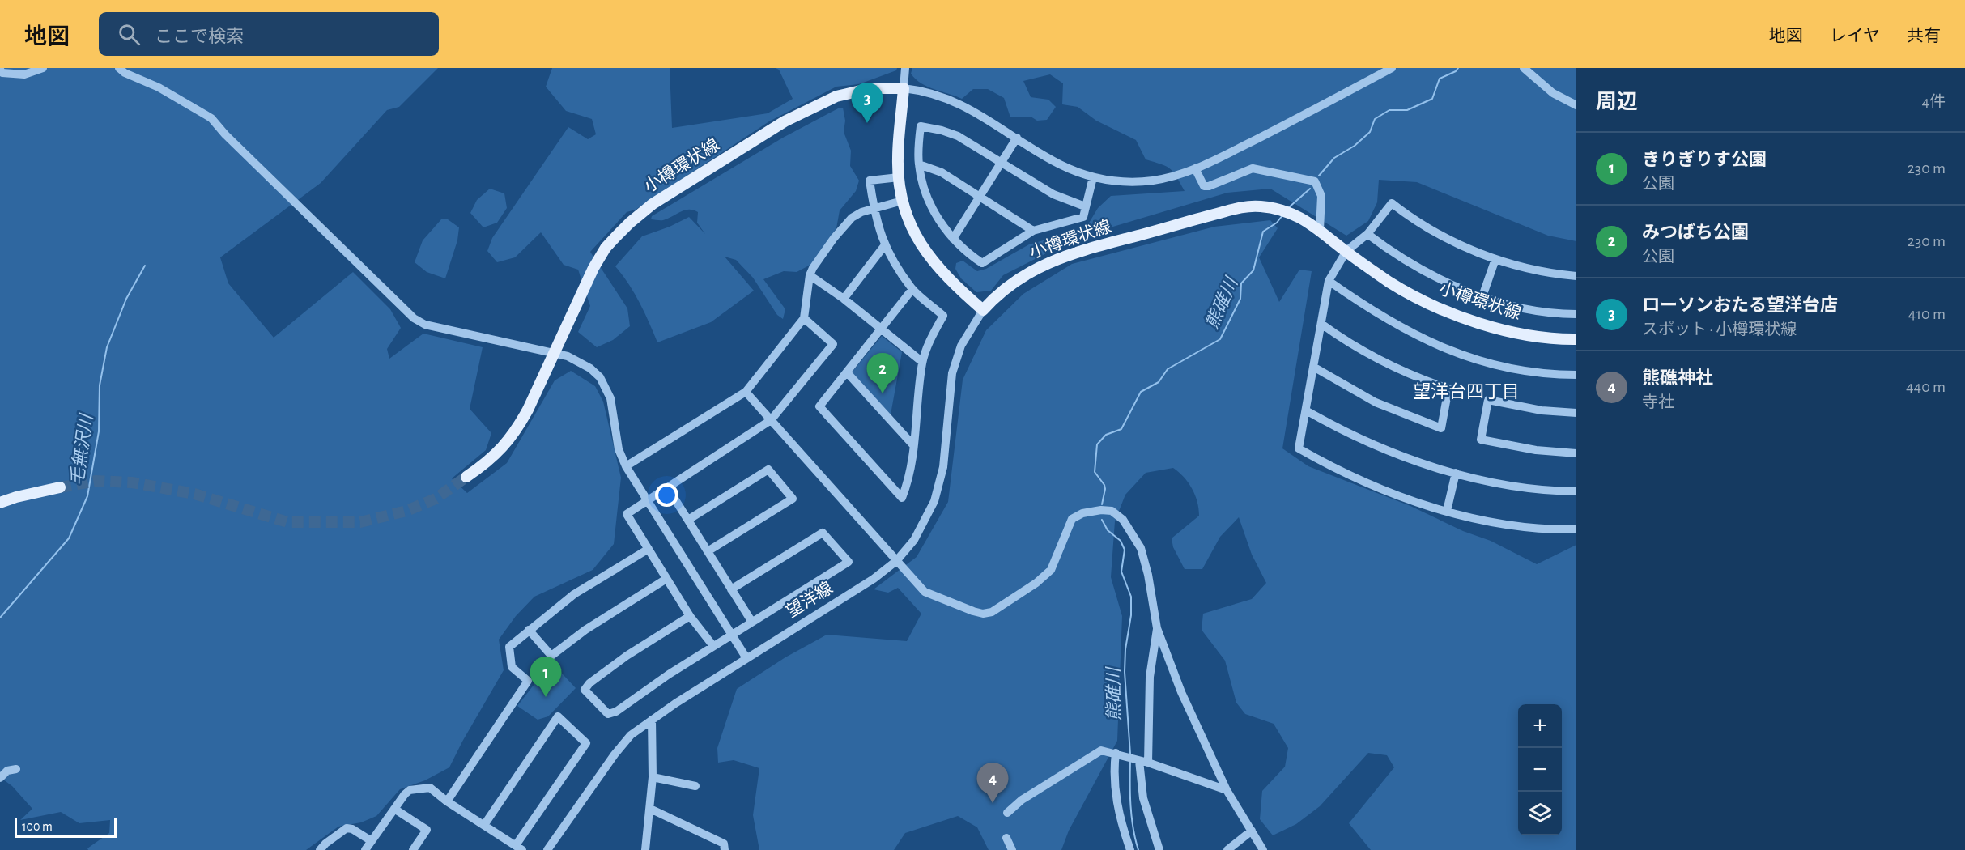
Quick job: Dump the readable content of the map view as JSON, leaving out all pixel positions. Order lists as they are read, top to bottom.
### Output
{
  "streets": {
    "main road": ["小樽環状線"],
    "street": ["望洋線"]
  },
  "crossings": [
    ["小樽環状線", "望洋線"]
  ],
  "districts": ["望洋台四丁目"],
  "water": ["熊碓川", "毛無沢川"],
  "scale_bar": "100 m",
  "page": {
    "header": "地図",
    "search": "ここで検索",
    "nav": ["地図", "レイヤ", "共有"],
    "heading": ["周辺", "4件"],
    "pins": [
      "3",
      "2",
      "1",
      "4"
    ],
    "list": [
      {
        "mark": "1",
        "name": "きりぎりす公園",
        "note": "公園",
        "value": "230 m"
      },
      {
        "mark": "2",
        "name": "みつばち公園",
        "note": "公園",
        "value": "230 m"
      },
      {
        "mark": "3",
        "name": "ローソンおたる望洋台店",
        "note": "スポット · 小樽環状線",
        "value": "410 m"
      },
      {
        "mark": "4",
        "name": "熊礁神社",
        "note": "寺社",
        "value": "440 m"
      }
    ],
    "map_buttons": ["+", "−"],
    "scale": "100 m"
  }
}
